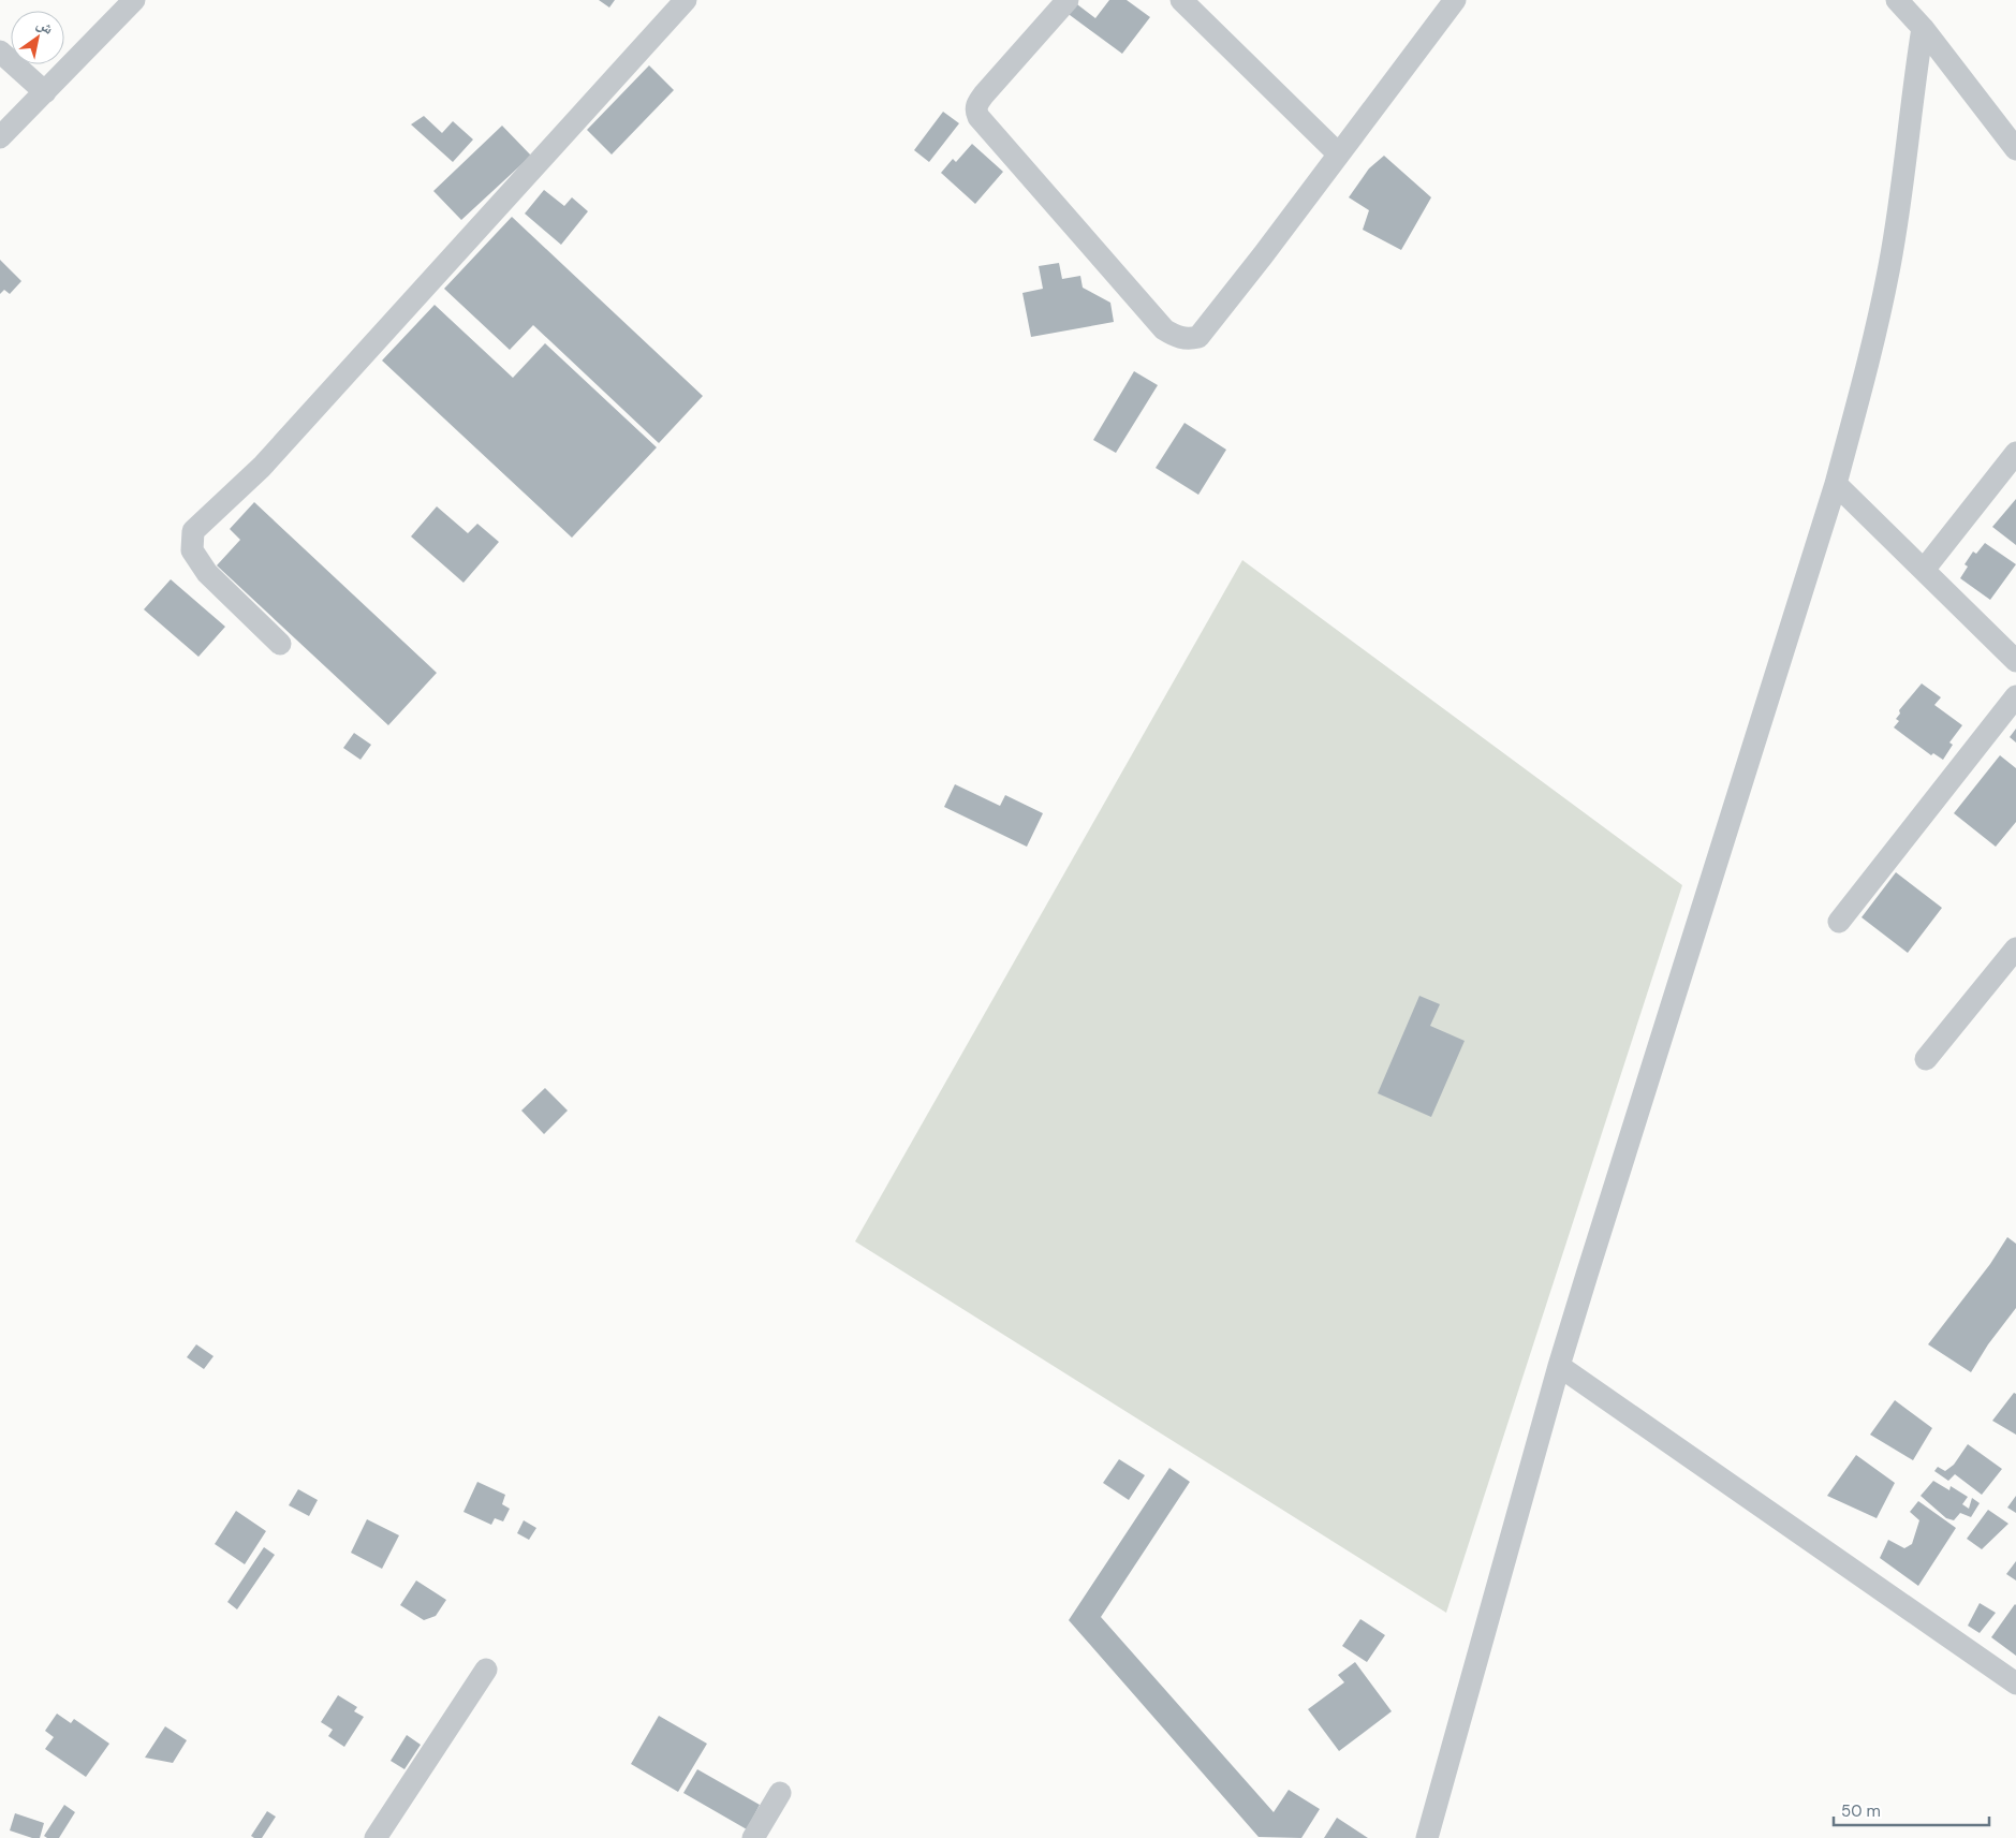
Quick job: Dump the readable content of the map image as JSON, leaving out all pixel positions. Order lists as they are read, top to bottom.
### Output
{
  "scale_bar": "50 m",
  "north": "top right"
}
